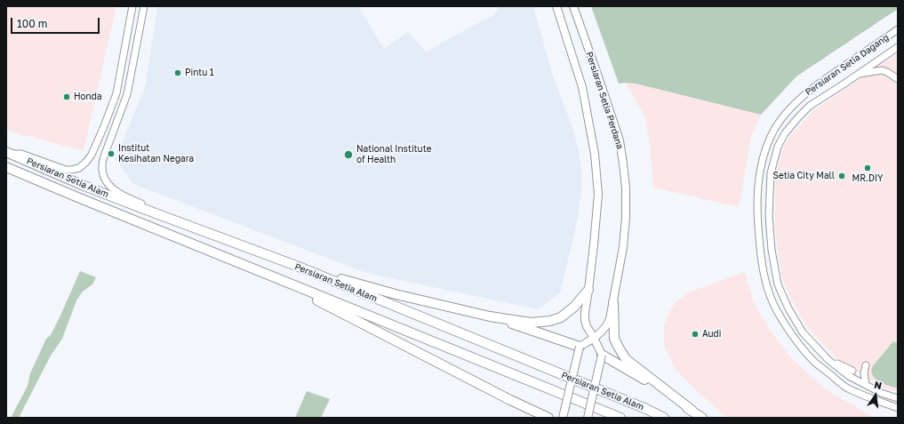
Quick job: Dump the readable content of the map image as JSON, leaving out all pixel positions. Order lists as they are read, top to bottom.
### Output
{
  "streets": {
    "highway": ["Persiaran Setia Alam"],
    "main road": ["Persiaran Setia Perdana"],
    "street": ["Persiaran Setia Dagang"]
  },
  "places": [
    "Pintu 1",
    "Honda",
    "Institut Kesihatan Negara",
    "National Institute of Health",
    "MR.DIY",
    "Setia City Mall",
    "Audi"
  ],
  "scale_bar": "100 m",
  "north": "top"
}
